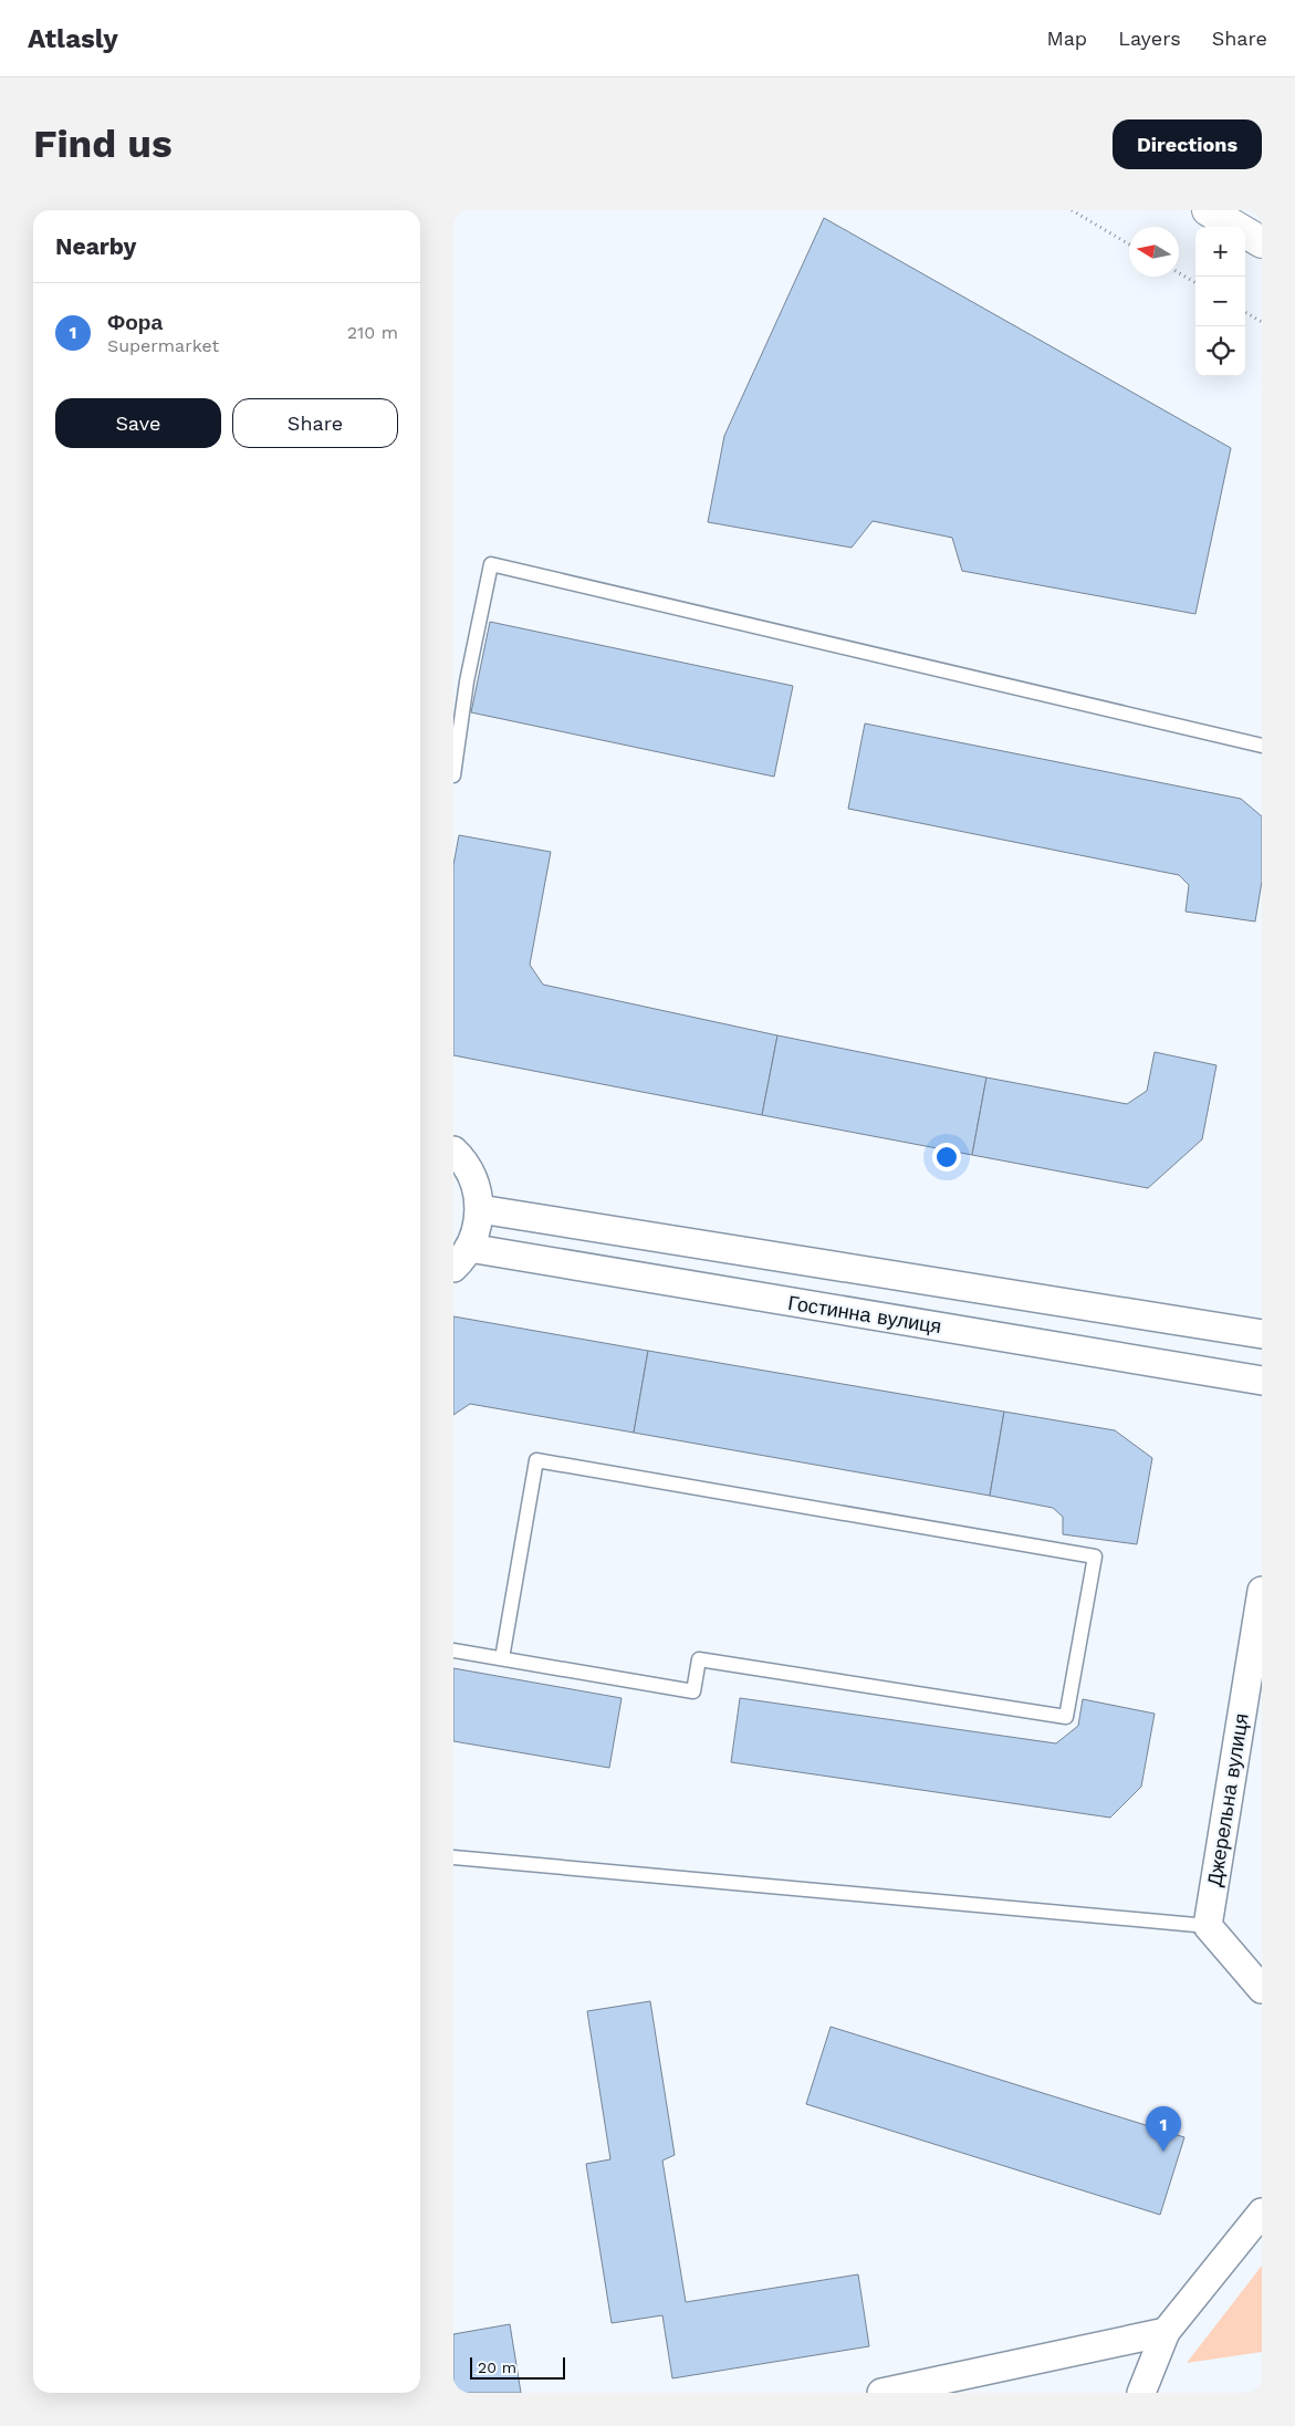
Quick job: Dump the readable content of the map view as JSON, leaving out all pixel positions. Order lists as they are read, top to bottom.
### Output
{
  "streets": {
    "street": ["Гостинна вулиця", "Джерельна вулиця"]
  },
  "scale_bar": "20 m",
  "north": "left",
  "page": {
    "header": "Atlasly",
    "nav": ["Map", "Layers", "Share"],
    "buttons": [
      "Directions",
      ["Save", "Share"]
    ],
    "title": "Find us",
    "heading": "Nearby",
    "map_buttons": ["+", "−"],
    "list": [
      {
        "mark": "1",
        "name": "Фора",
        "note": "Supermarket",
        "value": "210 m"
      }
    ],
    "pins": "1",
    "scale": "20 m"
  }
}
